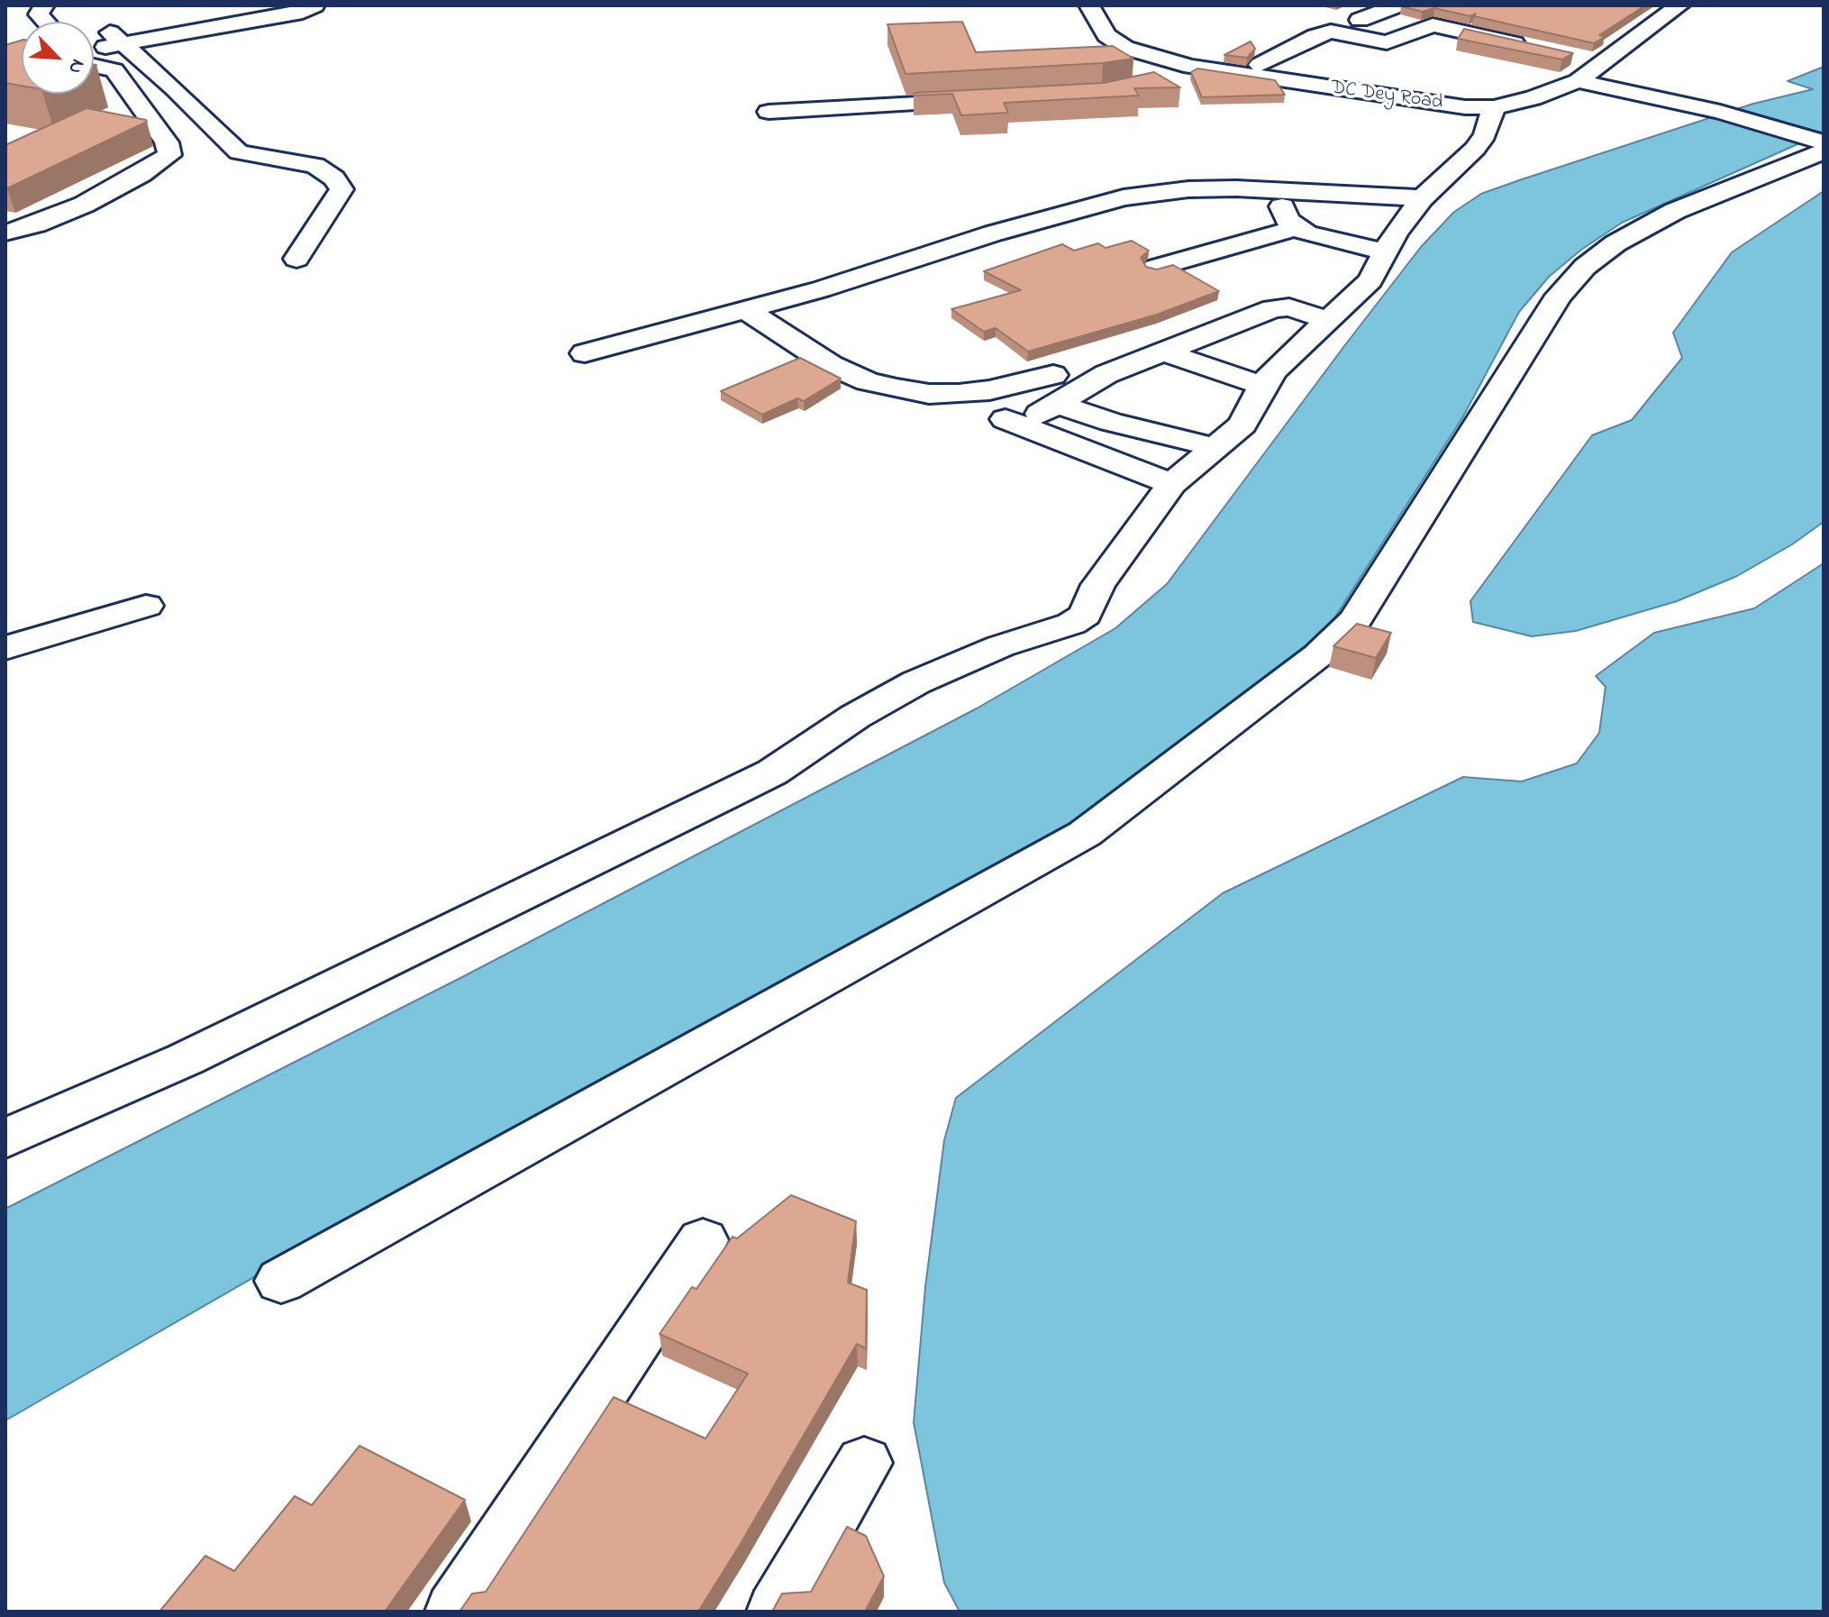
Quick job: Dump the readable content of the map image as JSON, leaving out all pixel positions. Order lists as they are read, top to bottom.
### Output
{
  "streets": {
    "street": ["DC Dey Road"]
  },
  "north": "bottom right"
}
